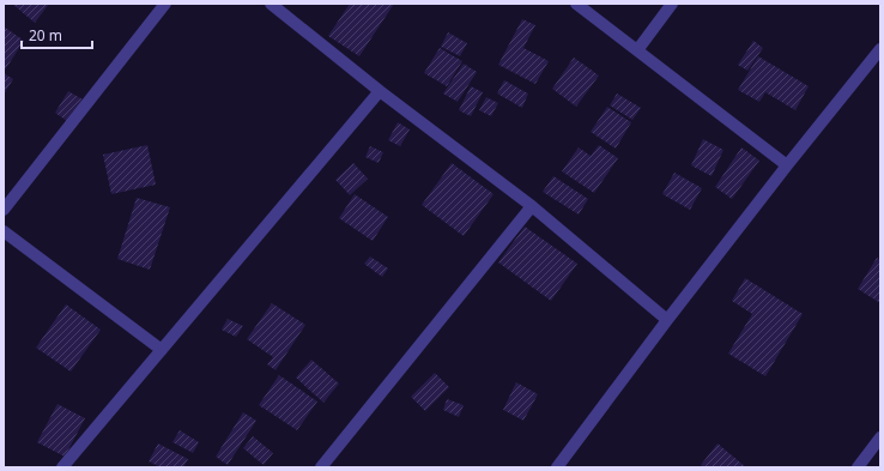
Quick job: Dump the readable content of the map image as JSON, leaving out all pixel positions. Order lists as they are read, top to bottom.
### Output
{
  "scale_bar": "20 m"
}
